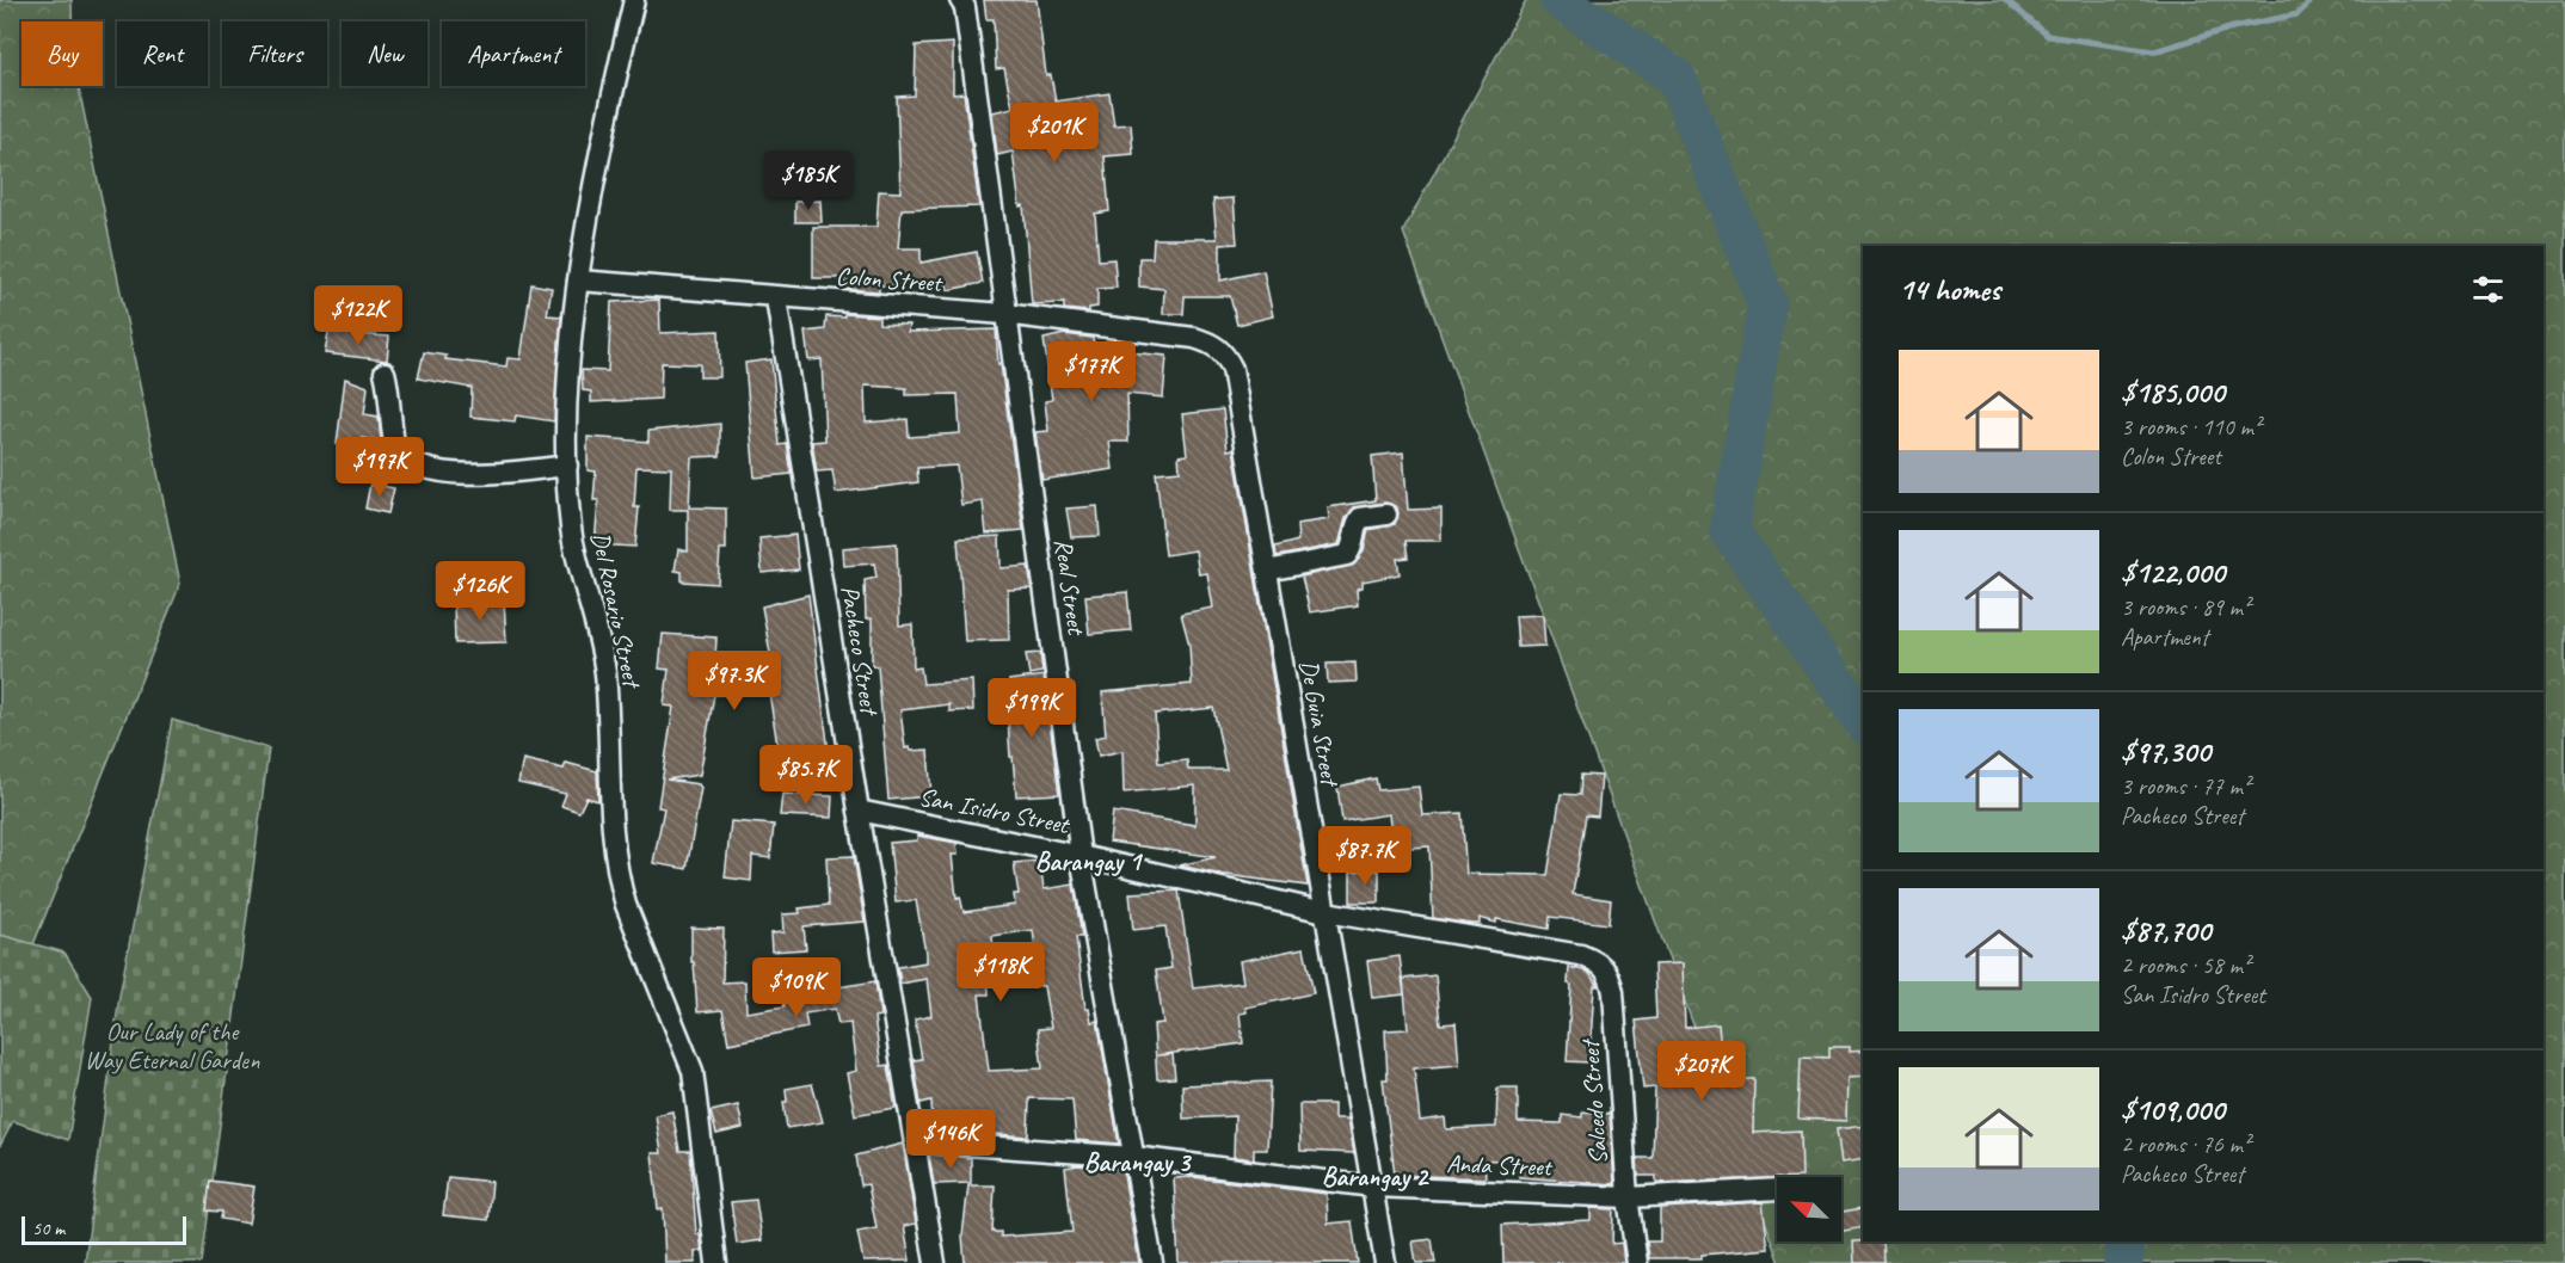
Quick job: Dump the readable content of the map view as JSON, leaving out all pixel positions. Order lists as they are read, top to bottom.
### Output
{
  "streets": {
    "street": [
      "Colon Street",
      "Real Street",
      "Del Rosario Street",
      "Pacheco Street",
      "De Guia Street",
      "San Isidro Street",
      "Salcedo Street",
      "Anda Street"
    ]
  },
  "crossings": [
    ["Colon Street", "Real Street"],
    ["Colon Street", "Del Rosario Street"],
    ["Colon Street", "Pacheco Street"],
    ["Colon Street", "De Guia Street"],
    ["Real Street", "San Isidro Street"],
    ["Real Street", "Anda Street"],
    ["Pacheco Street", "San Isidro Street"],
    ["Pacheco Street", "Anda Street"],
    ["De Guia Street", "San Isidro Street"],
    ["De Guia Street", "Anda Street"],
    ["San Isidro Street", "Salcedo Street"],
    ["Salcedo Street", "Anda Street"]
  ],
  "districts": ["Barangay 1", "Barangay 3", "Barangay 2"],
  "parks": ["Our Lady of the Way Eternal Garden"],
  "scale_bar": "50 m",
  "north": "top left",
  "page": {
    "chip": [
      "Buy",
      "Rent",
      "Filters",
      "New",
      "Apartment"
    ],
    "price": [
      "$201K",
      "$185K",
      "$122K",
      "$177K",
      "$197K",
      "$126K",
      "$97.3K",
      "$199K",
      "$85.7K",
      "$87.7K",
      "$118K",
      "$109K",
      "$207K",
      "$146K"
    ],
    "heading": "14 homes",
    "list": [
      {
        "name": "$185,000",
        "note": "3 rooms · 110 m² · Colon Street"
      },
      {
        "name": "$122,000",
        "note": "3 rooms · 89 m² · Apartment"
      },
      {
        "name": "$97,300",
        "note": "3 rooms · 77 m² · Pacheco Street"
      },
      {
        "name": "$87,700",
        "note": "2 rooms · 58 m² · San Isidro Street"
      },
      {
        "name": "$109,000",
        "note": "2 rooms · 76 m² · Pacheco Street"
      }
    ],
    "scale": "50 m"
  }
}
